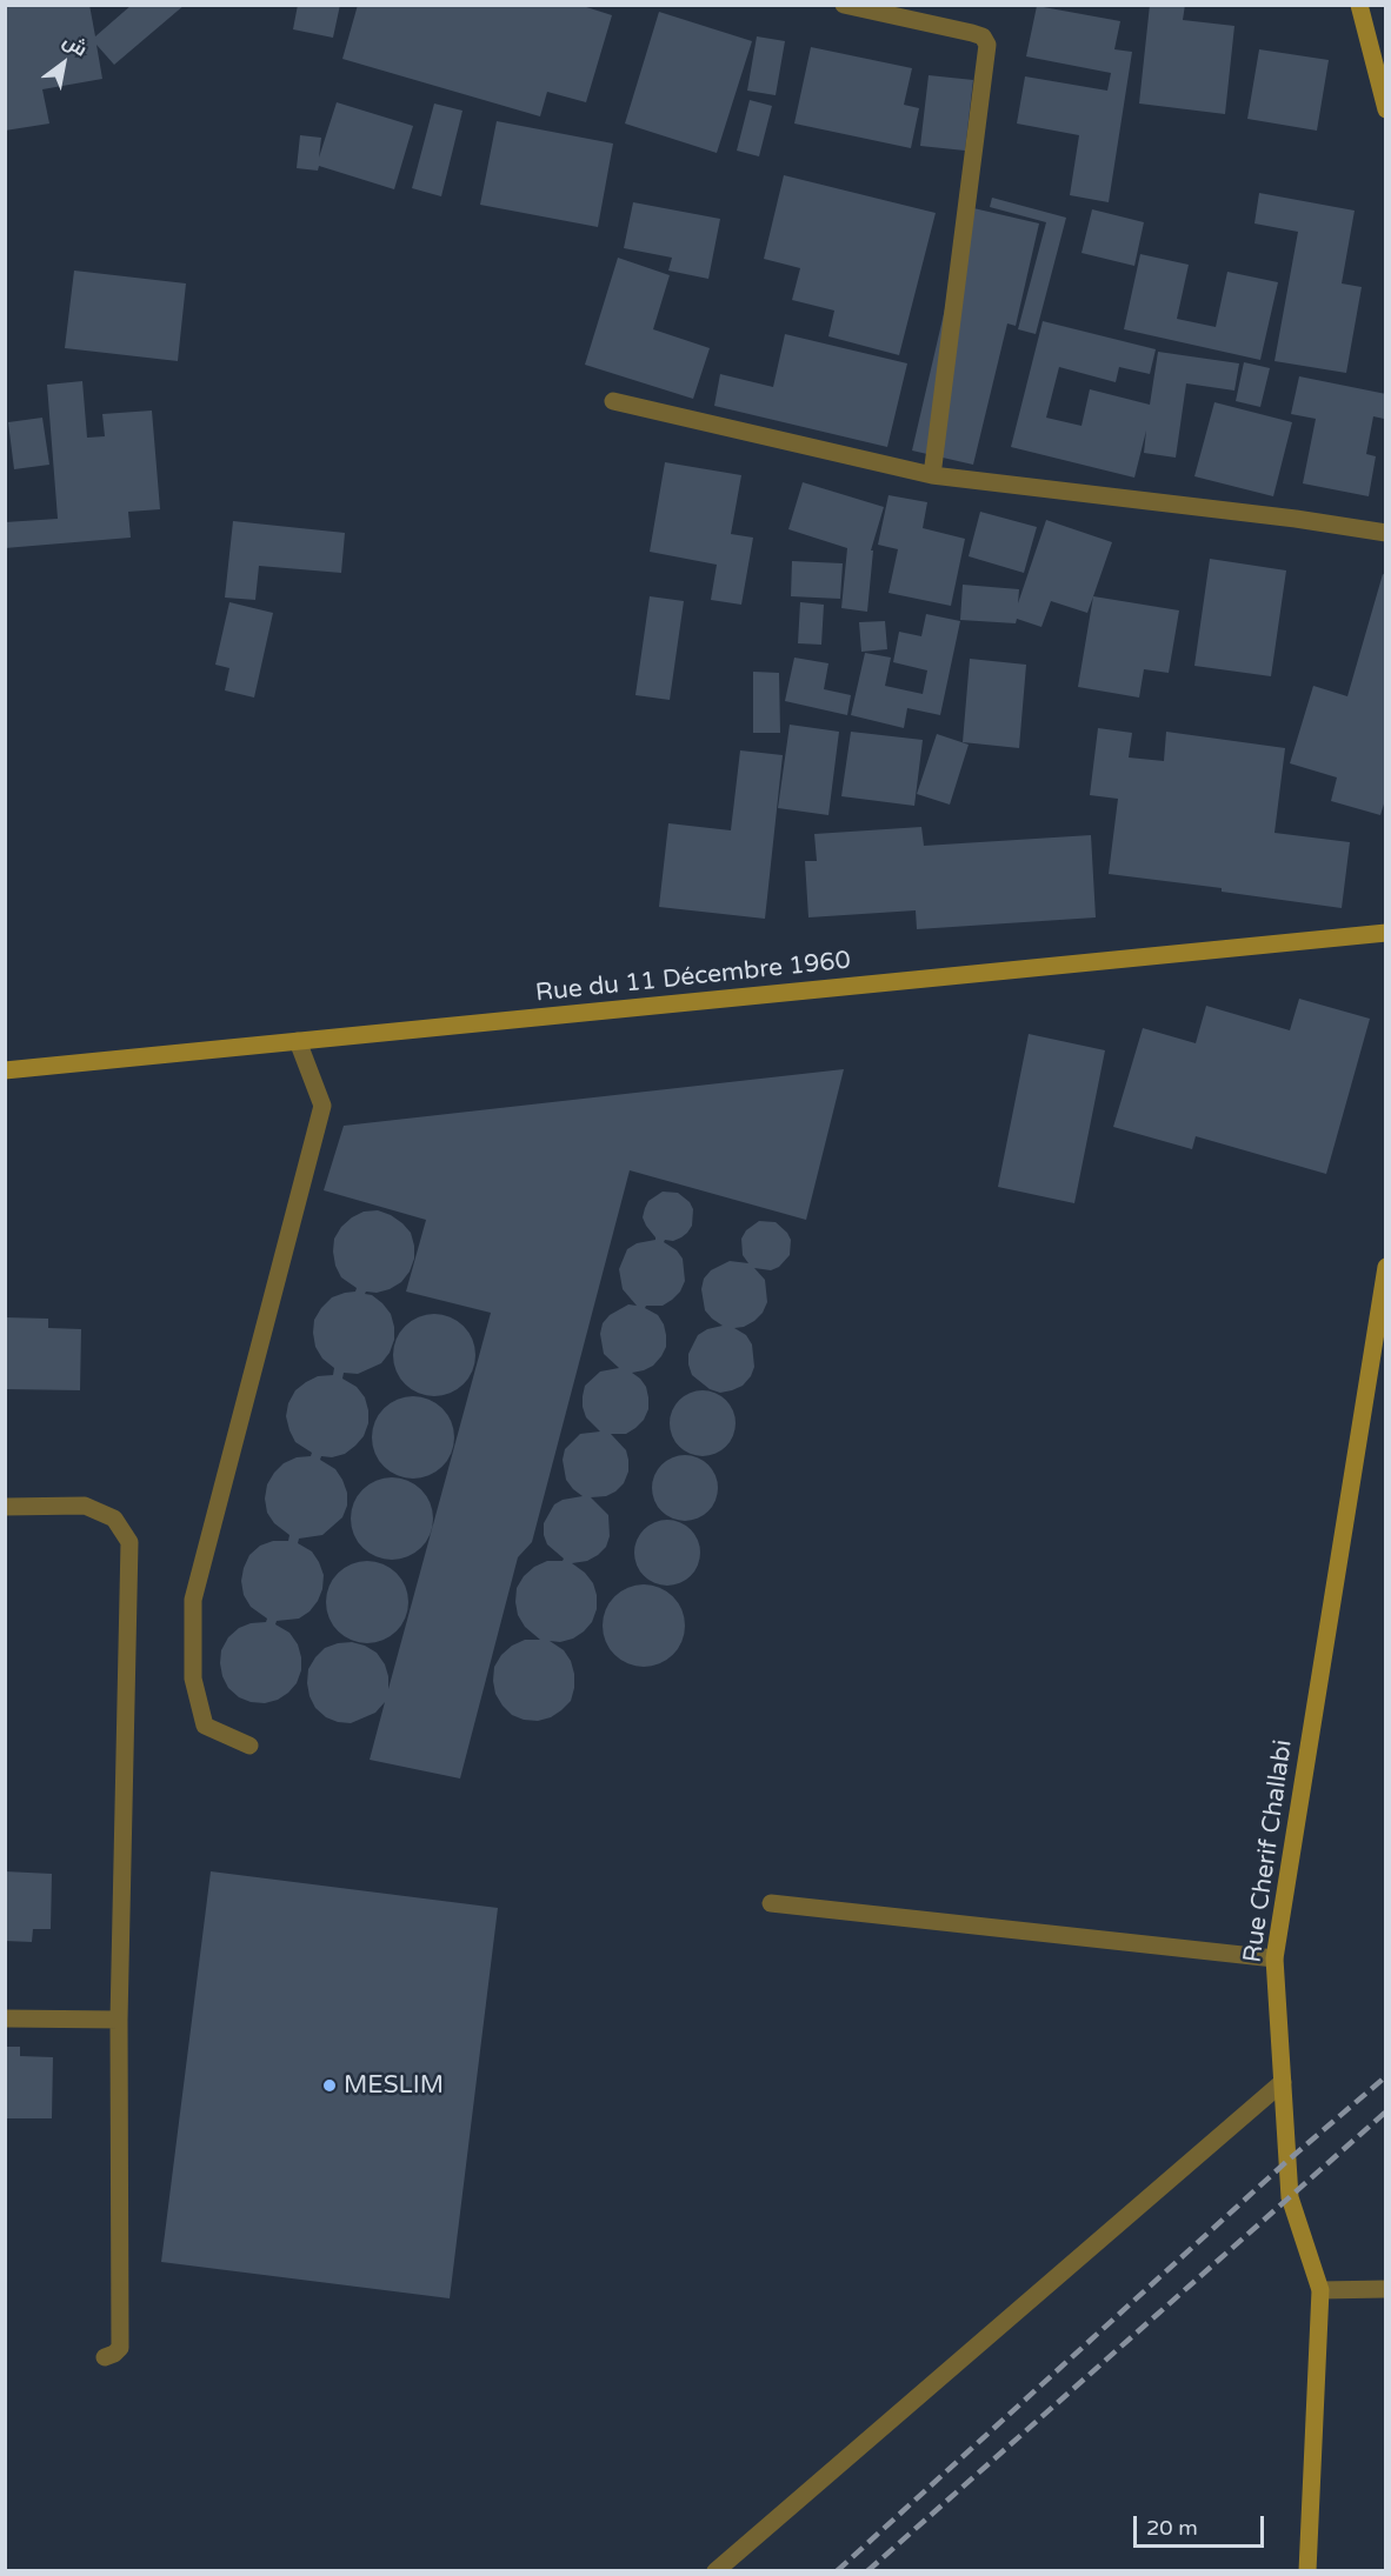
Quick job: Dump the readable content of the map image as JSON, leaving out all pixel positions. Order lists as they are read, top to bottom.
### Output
{
  "streets": {
    "street": ["Rue du 11 Décembre 1960", "Rue Cherif Challabi"]
  },
  "places": ["MESLIM"],
  "scale_bar": "20 m",
  "north": "top right"
}
